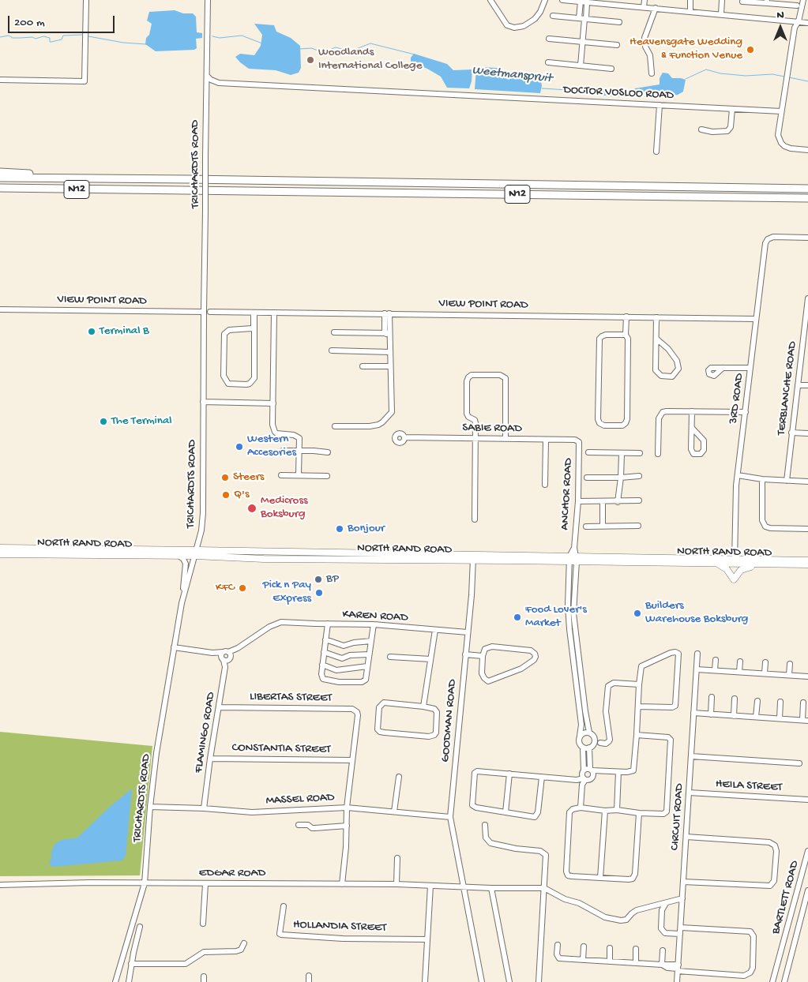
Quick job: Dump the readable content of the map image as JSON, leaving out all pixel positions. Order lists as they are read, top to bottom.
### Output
{
  "streets": {
    "highway": ["N12"],
    "main road": ["NORTH RAND ROAD"],
    "street": [
      "DOCTOR VOSLOO ROAD",
      "TRICHARDTS ROAD",
      "VIEW POINT ROAD",
      "TERBLANCHE ROAD",
      "3RD ROAD",
      "SABIE ROAD",
      "ANCHOR ROAD",
      "KAREN ROAD",
      "LIBERTAS STREET",
      "GOODMAN ROAD",
      "FLAMINGO ROAD",
      "CONSTANTIA STREET",
      "HEILA STREET",
      "MASSEL ROAD",
      "CIRCUIT ROAD",
      "EDGAR ROAD",
      "BARTLETT ROAD",
      "HOLLANDIA STREET"
    ]
  },
  "crossings": [
    ["DOCTOR VOSLOO ROAD", "TRICHARDTS ROAD"],
    ["TRICHARDTS ROAD", "VIEW POINT ROAD"],
    ["TRICHARDTS ROAD", "NORTH RAND ROAD"],
    ["TRICHARDTS ROAD", "MASSEL ROAD"],
    ["TRICHARDTS ROAD", "EDGAR ROAD"],
    ["VIEW POINT ROAD", "3RD ROAD"],
    ["3RD ROAD", "NORTH RAND ROAD"],
    ["SABIE ROAD", "ANCHOR ROAD"],
    ["ANCHOR ROAD", "NORTH RAND ROAD"],
    ["NORTH RAND ROAD", "GOODMAN ROAD"],
    ["KAREN ROAD", "GOODMAN ROAD"],
    ["KAREN ROAD", "FLAMINGO ROAD"],
    ["LIBERTAS STREET", "FLAMINGO ROAD"],
    ["LIBERTAS STREET", "CONSTANTIA STREET"],
    ["GOODMAN ROAD", "MASSEL ROAD"],
    ["GOODMAN ROAD", "EDGAR ROAD"],
    ["FLAMINGO ROAD", "CONSTANTIA STREET"],
    ["FLAMINGO ROAD", "MASSEL ROAD"],
    ["HEILA STREET", "CIRCUIT ROAD"]
  ],
  "water": ["Weetmanspruit"],
  "places": [
    "Heavensgate Wedding & Function Venue",
    "Woodlands International College",
    "Terminal B",
    "The Terminal",
    "Western Accesories",
    "Steers",
    "Q's",
    "Medicross Boksburg",
    "Bonjour",
    "BP",
    "KFC",
    "Pick n Pay Express",
    "Builders Warehouse Boksburg",
    "Food Lover's Market"
  ],
  "scale_bar": "200 m",
  "north": "top"
}
